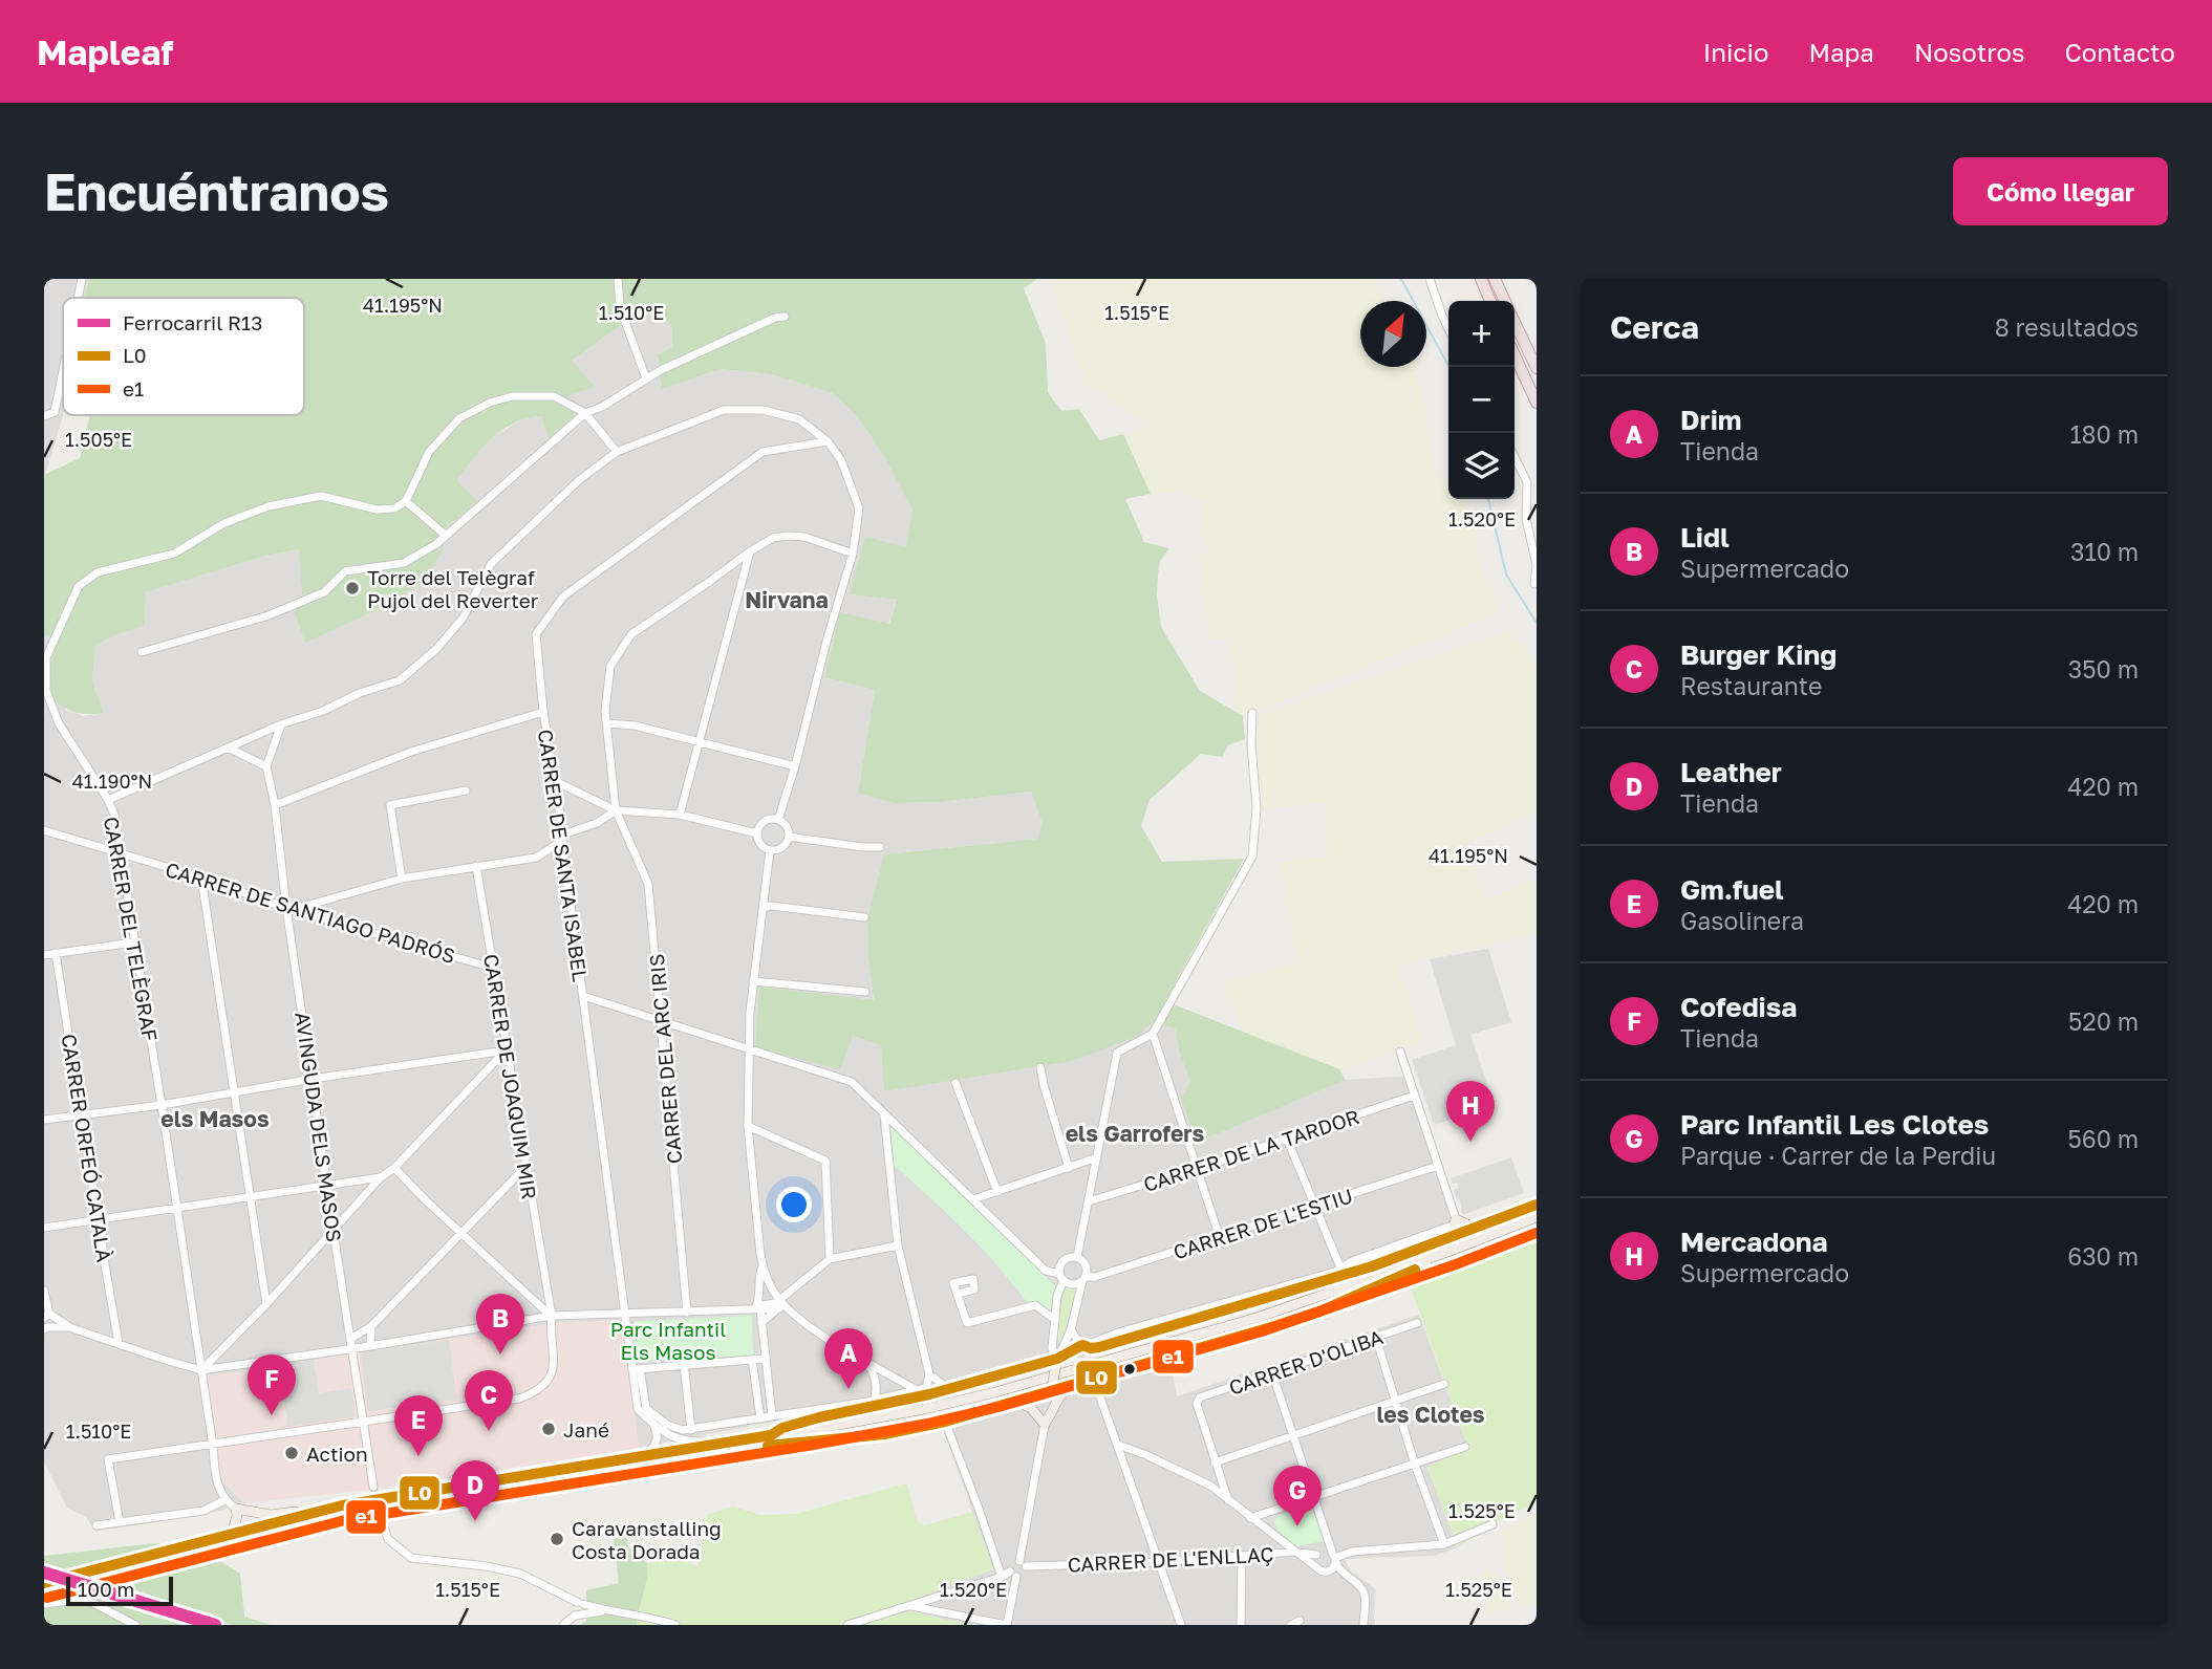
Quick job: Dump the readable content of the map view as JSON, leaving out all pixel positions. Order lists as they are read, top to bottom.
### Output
{
  "streets": {
    "street": [
      "CARRER DE SANTA ISABEL",
      "CARRER DE SANTIAGO PADRÓS",
      "CARRER DEL TELÈGRAF",
      "CARRER DEL ARC IRIS",
      "CARRER DE JOAQUIM MIR",
      "AVINGUDA DELS MASOS",
      "CARRER ORFEÓ CATALÀ",
      "CARRER DE LA TARDOR",
      "CARRER DE L'ESTIU",
      "CARRER D'OLIBA",
      "CARRER DE L'ENLLAÇ"
    ]
  },
  "crossings": [
    ["CARRER DE SANTIAGO PADRÓS", "CARRER DEL TELÈGRAF"],
    ["CARRER DE SANTIAGO PADRÓS", "CARRER DE JOAQUIM MIR"],
    ["CARRER DE SANTIAGO PADRÓS", "AVINGUDA DELS MASOS"],
    ["CARRER DEL TELÈGRAF", "CARRER DE JOAQUIM MIR"],
    ["CARRER DE JOAQUIM MIR", "AVINGUDA DELS MASOS"]
  ],
  "districts": [
    "Nirvana",
    "els Masos",
    "els Garrofers",
    "les Clotes"
  ],
  "parks": ["Parc Infantil Els Masos"],
  "places": [
    "Torre del Telègraf Pujol del Reverter",
    "Jané",
    "Action",
    "Caravanstalling Costa Dorada"
  ],
  "lines": ["transit line L0", "transit line e1", "rail line R13"],
  "legend": ["Ferrocarril R13", "L0", "e1"],
  "scale_bar": "100 m",
  "north": "top right",
  "page": {
    "header": "Mapleaf",
    "nav": [
      "Inicio",
      "Mapa",
      "Nosotros",
      "Contacto"
    ],
    "buttons": "Cómo llegar",
    "title": "Encuéntranos",
    "heading": ["Cerca", "8 resultados"],
    "map_buttons": ["+", "−"],
    "list": [
      {
        "mark": "A",
        "name": "Drim",
        "note": "Tienda",
        "value": "180 m"
      },
      {
        "mark": "B",
        "name": "Lidl",
        "note": "Supermercado",
        "value": "310 m"
      },
      {
        "mark": "C",
        "name": "Burger King",
        "note": "Restaurante",
        "value": "350 m"
      },
      {
        "mark": "D",
        "name": "Leather",
        "note": "Tienda",
        "value": "420 m"
      },
      {
        "mark": "E",
        "name": "Gm.fuel",
        "note": "Gasolinera",
        "value": "420 m"
      },
      {
        "mark": "F",
        "name": "Cofedisa",
        "note": "Tienda",
        "value": "520 m"
      },
      {
        "mark": "G",
        "name": "Parc Infantil Les Clotes",
        "note": "Parque · Carrer de la Perdiu",
        "value": "560 m"
      },
      {
        "mark": "H",
        "name": "Mercadona",
        "note": "Supermercado",
        "value": "630 m"
      }
    ],
    "pins": [
      "H",
      "B",
      "A",
      "F",
      "C",
      "E",
      "D",
      "G"
    ],
    "scale": "100 m"
  },
  "coordinates": [
    "41.195°N",
    "1.510°E",
    "1.515°E",
    "1.505°E",
    "1.520°E",
    "41.190°N",
    "1.525°E"
  ]
}
